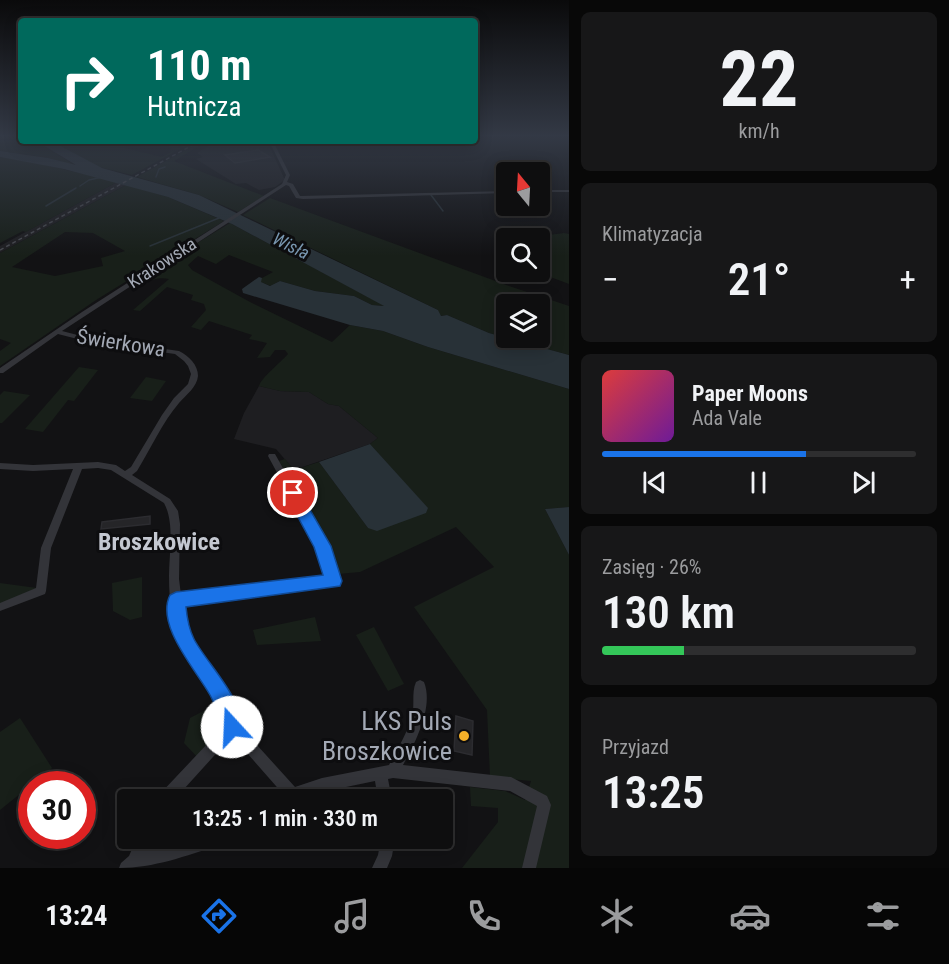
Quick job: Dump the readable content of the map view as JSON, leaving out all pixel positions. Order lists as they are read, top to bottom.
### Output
{
  "streets": {
    "street": ["Krakowska", "Świerkowa"]
  },
  "crossings": [
    ["Krakowska", "Świerkowa"]
  ],
  "districts": ["Broszkowice"],
  "water": ["Wisła"],
  "places": ["LKS Puls Broszkowice"],
  "north": "top",
  "page": {
    "tile": [
      ["22", "km/h"],
      "Klimatyzacja",
      ["Zasięg · 26%", "130 km"],
      ["Przyjazd", "13:25"]
    ],
    "turn": ["110 m", "Hutnicza"],
    "heat": ["−", "21°", "+"],
    "song": ["Paper Moons", "Ada Vale"],
    "limit": "30",
    "trip": "13:25 · 1 min · 330 m",
    "tabs": "13:24"
  }
}
